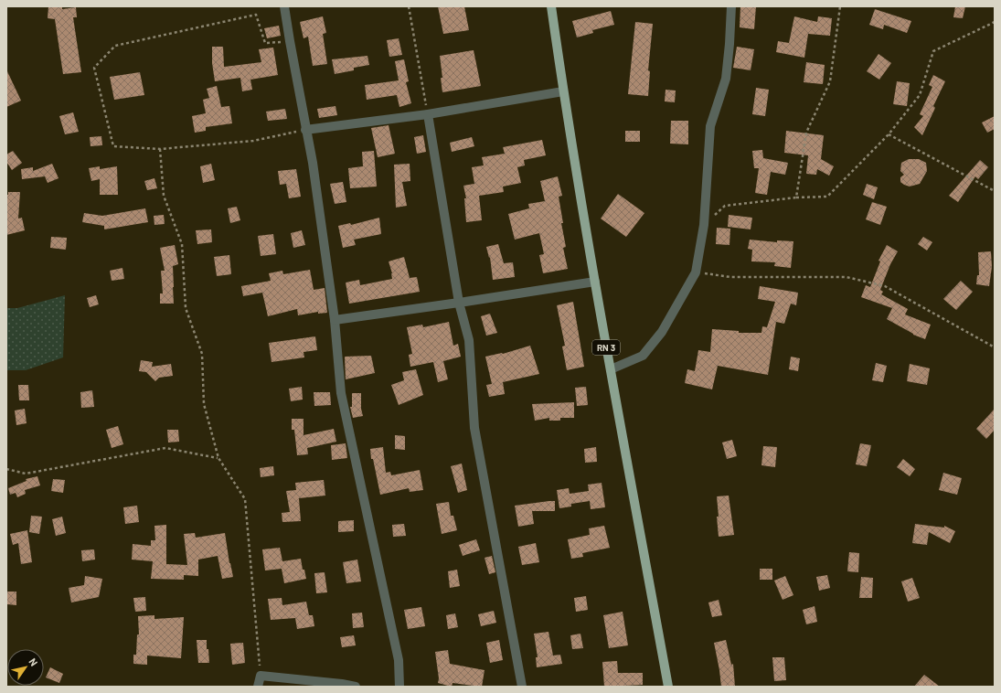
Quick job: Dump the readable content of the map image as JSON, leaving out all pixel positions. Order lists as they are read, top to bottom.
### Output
{
  "streets": {
    "main road": ["RN 3"]
  },
  "north": "top right"
}
